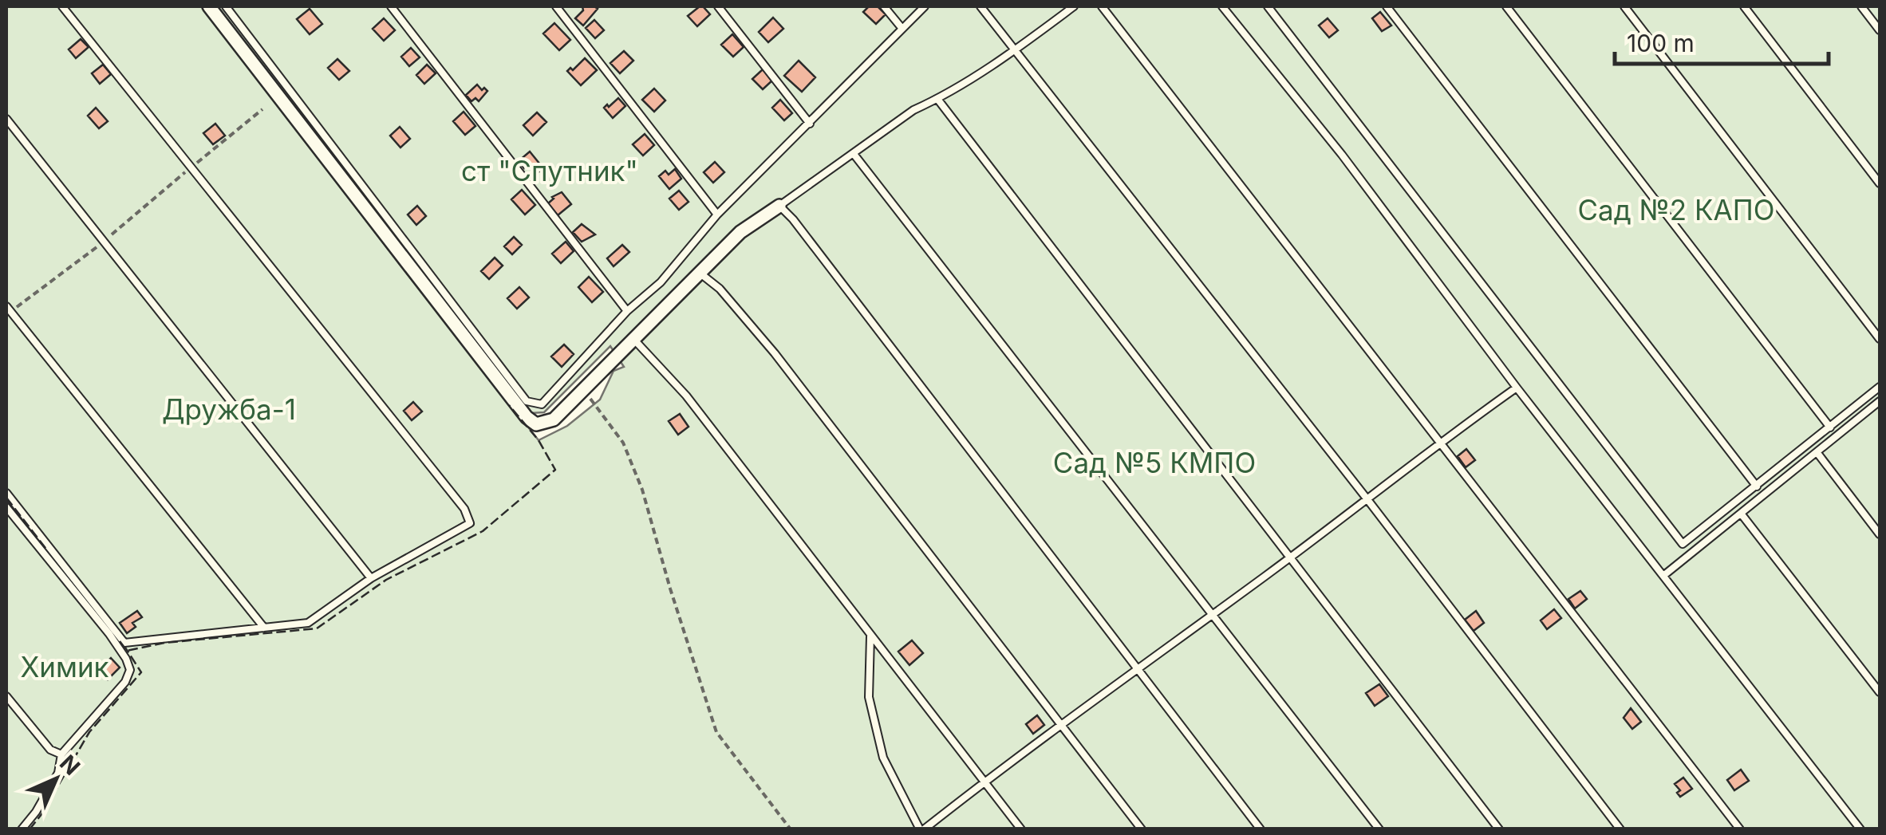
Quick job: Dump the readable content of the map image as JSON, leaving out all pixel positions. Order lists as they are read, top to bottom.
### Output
{
  "parks": [
    "ст \"Спутник\"",
    "Сад №2 КАПО",
    "Дружба-1",
    "Сад №5 КМПО",
    "Химик"
  ],
  "scale_bar": "100 m",
  "north": "top right"
}
